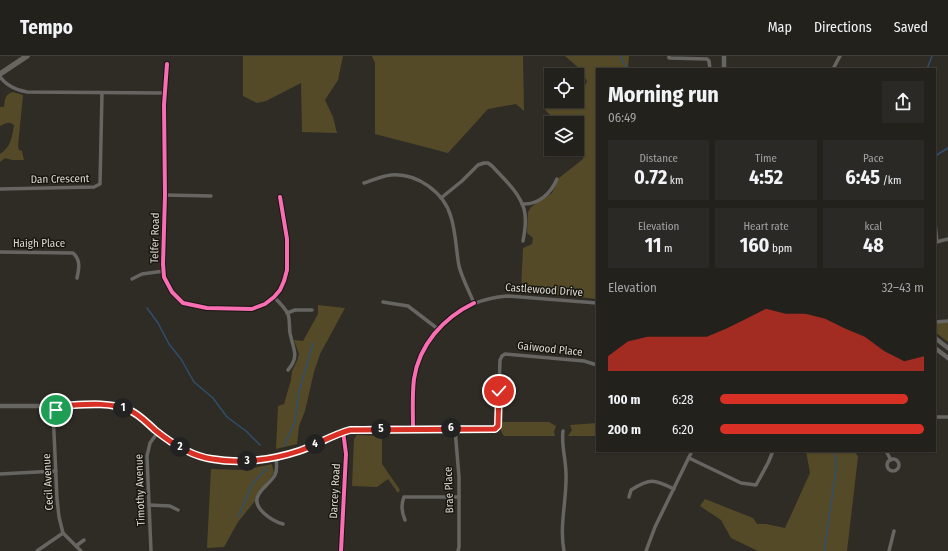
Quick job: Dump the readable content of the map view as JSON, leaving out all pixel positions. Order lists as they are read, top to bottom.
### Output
{
  "streets": {
    "street": [
      "Dan Crescent",
      "Telfer Road",
      "Haigh Place",
      "Castlewood Drive",
      "Gaiwood Place",
      "Cecil Avenue",
      "Timothy Avenue",
      "Brae Place",
      "Darcey Road"
    ]
  },
  "crossings": [
    ["Gaiwood Place", "Brae Place"]
  ],
  "page": {
    "header": "Tempo",
    "nav": ["Map", "Directions", "Saved"],
    "heading": ["Morning run", "06:49"],
    "stats": [
      ["Distance", "0.72 km"],
      ["Time", "4:52"],
      ["Pace", "6:45 /km"],
      ["Elevation", "11 m"],
      ["Heart rate", "160 bpm"],
      ["kcal", "48"]
    ],
    "chart": ["Elevation", "32–43 m"],
    "list": [
      {
        "name": "100 m",
        "note": "6:28"
      },
      {
        "name": "200 m",
        "note": "6:20"
      }
    ],
    "pins": [
      "1",
      "6",
      "5",
      "4",
      "2",
      "3"
    ]
  }
}
